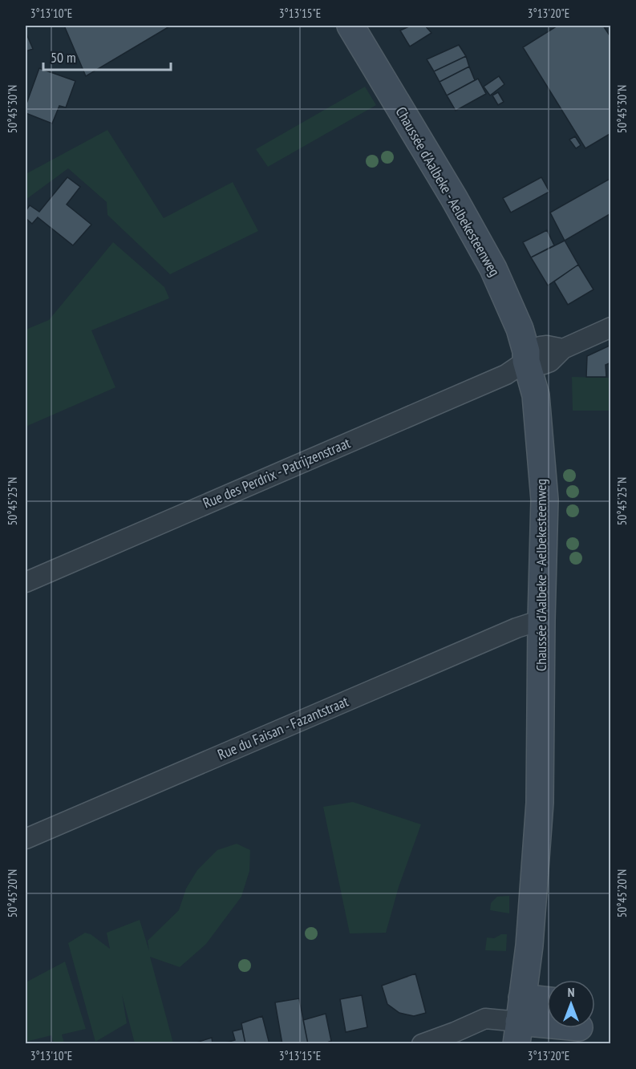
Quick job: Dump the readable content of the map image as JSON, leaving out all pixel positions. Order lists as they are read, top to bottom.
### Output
{
  "streets": {
    "main road": ["Chaussée d'Aalbeke - Aelbekesteenweg"],
    "street": ["Rue des Perdrix - Patrijzenstraat", "Rue du Faisan - Fazantstraat"]
  },
  "crossings": [
    ["Chaussée d'Aalbeke - Aelbekesteenweg", "Rue des Perdrix - Patrijzenstraat"],
    ["Chaussée d'Aalbeke - Aelbekesteenweg", "Rue du Faisan - Fazantstraat"]
  ],
  "scale_bar": "50 m",
  "north": "top",
  "coordinates": [
    "3°13'10\"E",
    "3°13'15\"E",
    "3°13'20\"E",
    "50°45'30\"N",
    "50°45'25\"N",
    "50°45'20\"N"
  ]
}
